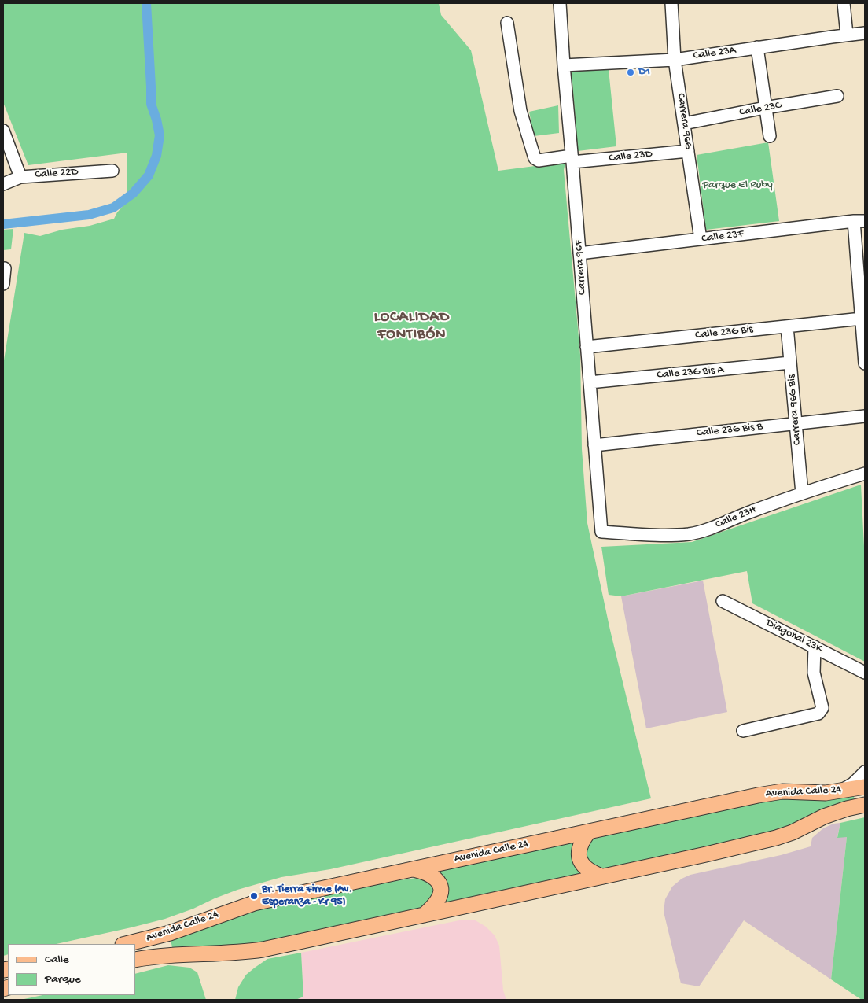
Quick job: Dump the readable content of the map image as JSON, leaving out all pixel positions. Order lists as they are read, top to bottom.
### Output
{
  "streets": {
    "main road": ["Avenida Calle 24"],
    "street": [
      "Calle 23A",
      "Calle 23C",
      "Carrera 96G",
      "Calle 23D",
      "Calle 22D",
      "Calle 23F",
      "Carrera 96F",
      "Calle 23G Bis",
      "Calle 23G Bis A",
      "Carrera 96G Bis",
      "Calle 23G Bis B",
      "Calle 23H",
      "Diagonal 23K"
    ]
  },
  "crossings": [
    ["Calle 23A", "Carrera 96G"],
    ["Calle 23A", "Carrera 96F"],
    ["Calle 23C", "Carrera 96G"],
    ["Carrera 96G", "Calle 23D"],
    ["Carrera 96G", "Calle 23F"],
    ["Calle 23D", "Carrera 96F"],
    ["Calle 23F", "Carrera 96F"],
    ["Carrera 96F", "Calle 23G Bis"],
    ["Carrera 96F", "Calle 23G Bis A"],
    ["Carrera 96F", "Calle 23G Bis B"],
    ["Carrera 96F", "Calle 23H"],
    ["Calle 23G Bis", "Carrera 96G Bis"],
    ["Calle 23G Bis A", "Carrera 96G Bis"],
    ["Carrera 96G Bis", "Calle 23G Bis B"],
    ["Carrera 96G Bis", "Calle 23H"]
  ],
  "districts": ["LOCALIDAD FONTIBÓN"],
  "parks": ["Parque El Ruby"],
  "places": ["D1", "Br. Tierra Firme (Av. Esperanza - Kr 95)"],
  "legend": ["Calle", "Parque"]
}
